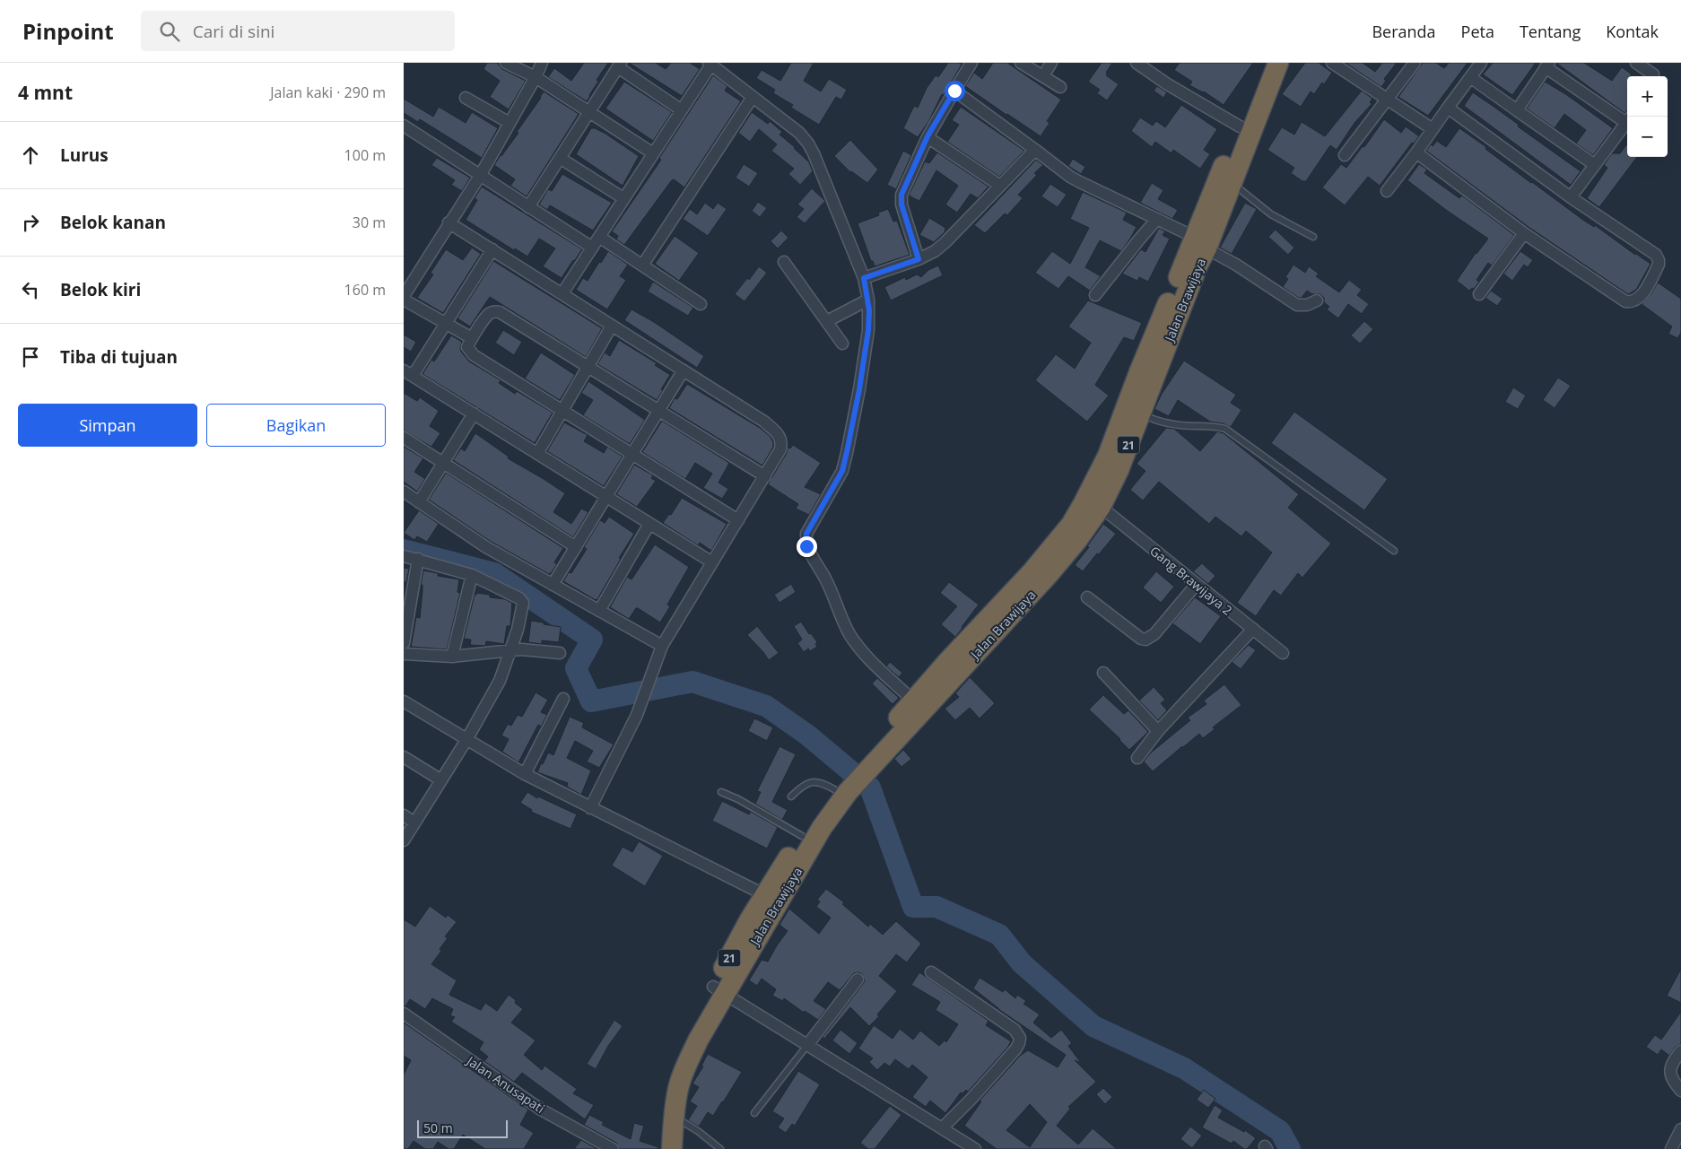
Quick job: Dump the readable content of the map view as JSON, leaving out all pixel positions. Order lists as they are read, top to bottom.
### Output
{
  "streets": {
    "highway": ["Jalan Brawijaya", "21"],
    "street": ["Gang Brawijaya 2", "Jalan Anusapati"]
  },
  "crossings": [
    ["Jalan Brawijaya", "Gang Brawijaya 2"]
  ],
  "scale_bar": "50 m",
  "page": {
    "header": "Pinpoint",
    "search": "Cari di sini",
    "nav": [
      "Beranda",
      "Peta",
      "Tentang",
      "Kontak"
    ],
    "heading": ["4 mnt", "Jalan kaki · 290 m"],
    "map_buttons": ["+", "−"],
    "list": [
      ["Lurus", "100 m"],
      ["Belok kanan", "30 m"],
      ["Belok kiri", "160 m"],
      "Tiba di tujuan"
    ],
    "buttons": ["Simpan", "Bagikan"],
    "scale": "50 m"
  }
}
